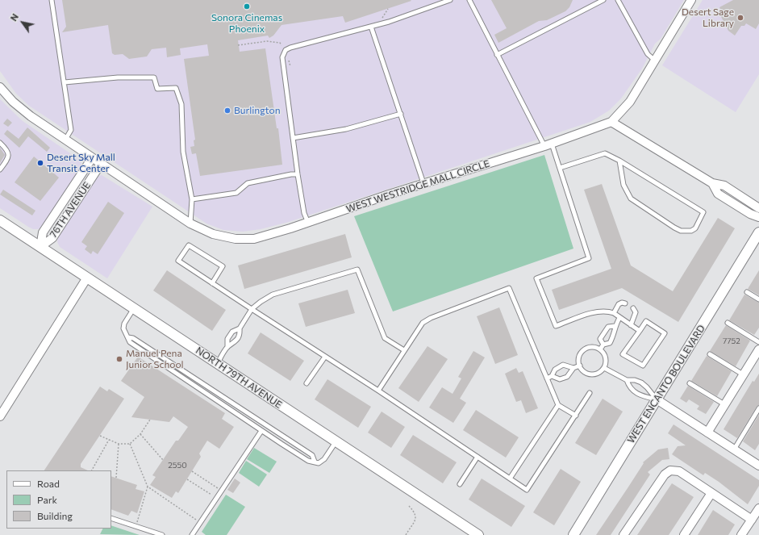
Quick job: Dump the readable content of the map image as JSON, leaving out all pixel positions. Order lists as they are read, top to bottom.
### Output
{
  "streets": {
    "street": [
      "WEST WESTRIDGE MALL CIRCLE",
      "76TH AVENUE",
      "NORTH 79TH AVENUE",
      "WEST ENCANTO BOULEVARD"
    ]
  },
  "crossings": [
    ["WEST WESTRIDGE MALL CIRCLE", "76TH AVENUE"],
    ["76TH AVENUE", "NORTH 79TH AVENUE"]
  ],
  "places": [
    "Sonora Cinemas Phoenix",
    "Desert Sage Library",
    "Burlington",
    "Desert Sky Mall Transit Center",
    "Manuel Pena Junior School"
  ],
  "house_numbers": ["7752", "2550"],
  "legend": ["Road", "Park", "Building"],
  "north": "top left"
}
